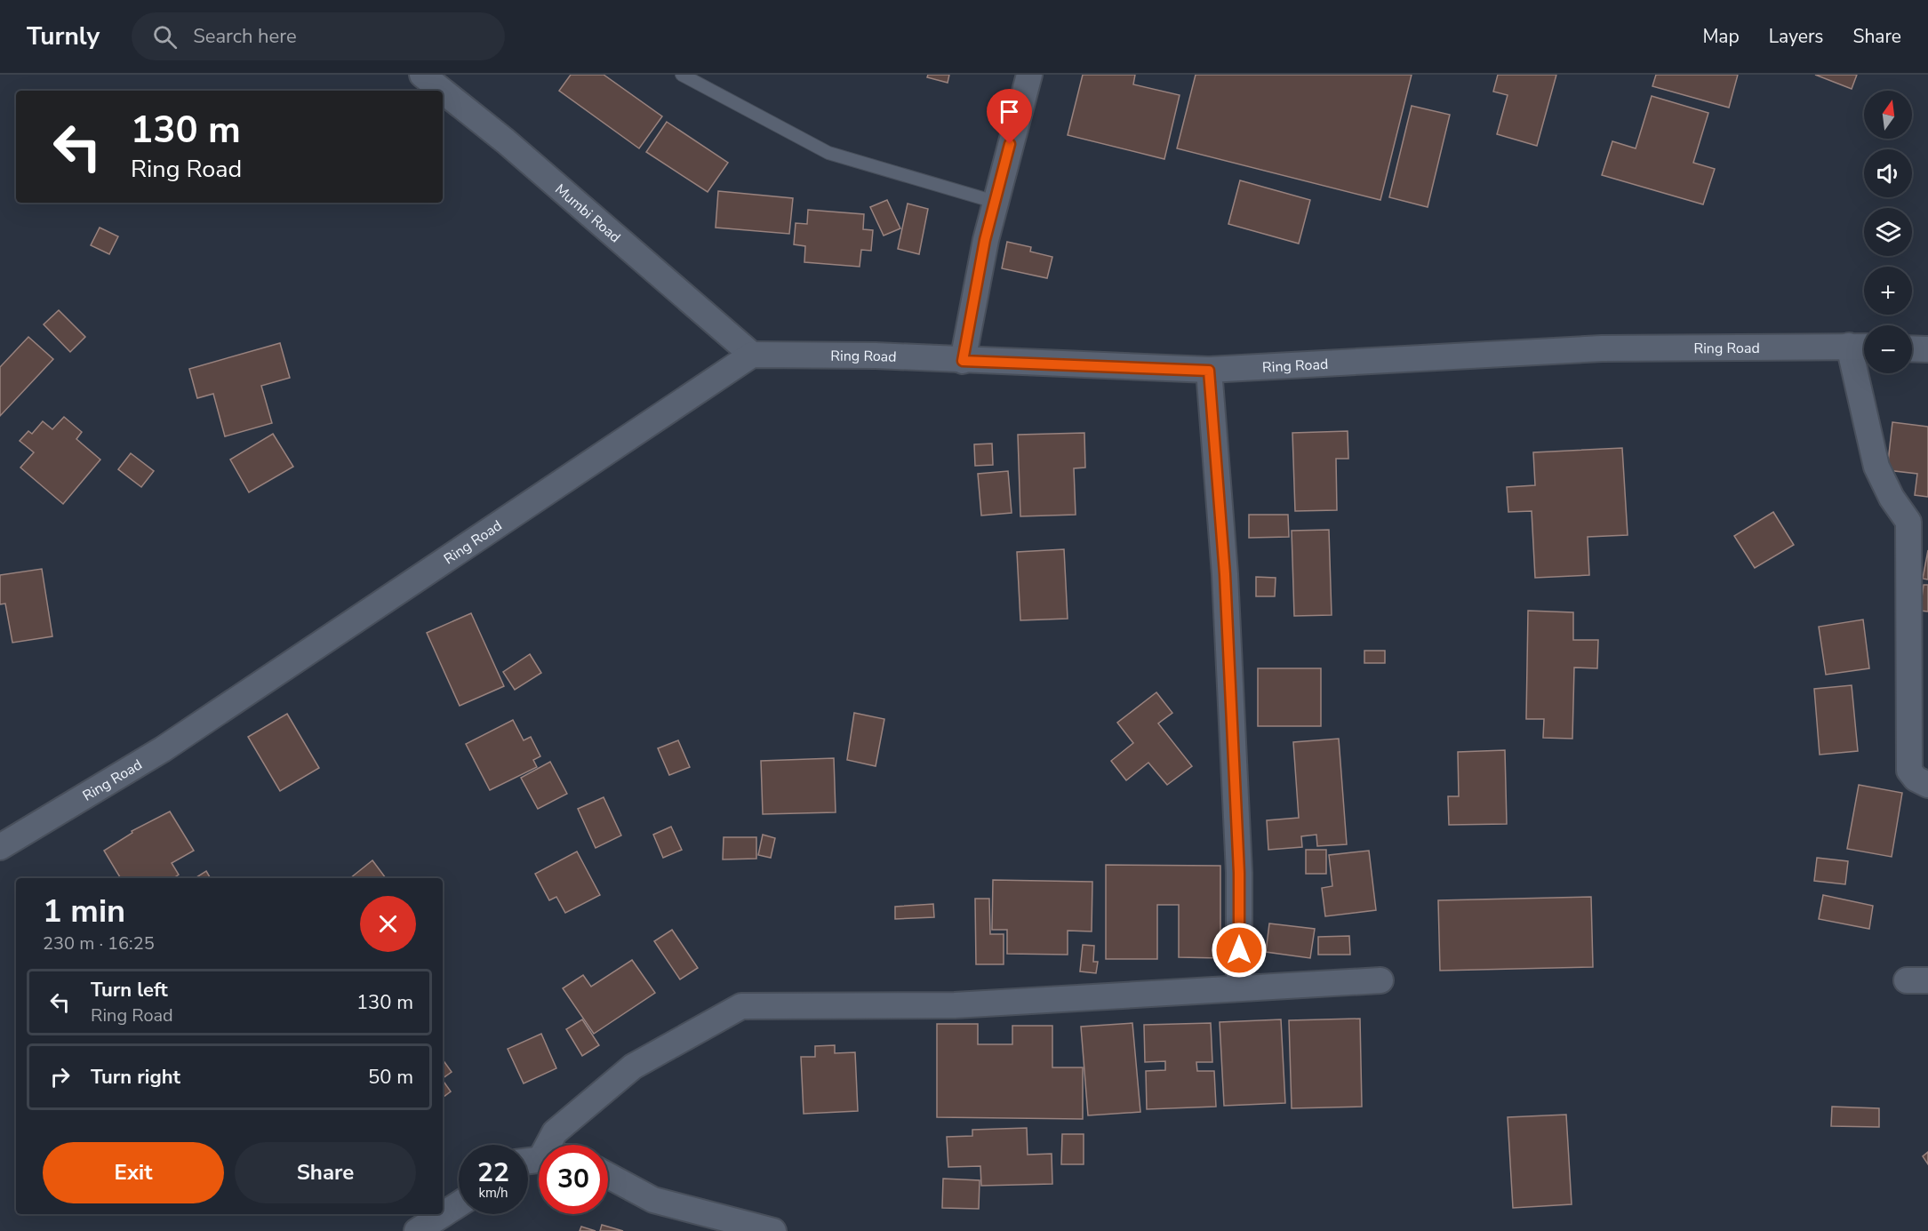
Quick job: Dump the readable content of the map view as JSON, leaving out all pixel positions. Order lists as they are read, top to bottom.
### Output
{
  "streets": {
    "street": ["Mumbi Road", "Ring Road"]
  },
  "crossings": [
    ["Mumbi Road", "Ring Road"]
  ],
  "north": "top",
  "page": {
    "header": "Turnly",
    "search": "Search here",
    "nav": ["Map", "Layers", "Share"],
    "map_buttons": ["+", "−"],
    "turn": ["130 m", "Ring Road"],
    "heading": ["1 min", "230 m · 16:25"],
    "list": [
      {
        "name": "Turn left",
        "note": "Ring Road",
        "value": "130 m"
      },
      {
        "name": "Turn right",
        "value": "50 m"
      }
    ],
    "buttons": ["Exit", "Share"],
    "speed": "22 km/h",
    "limit": "30"
  }
}
